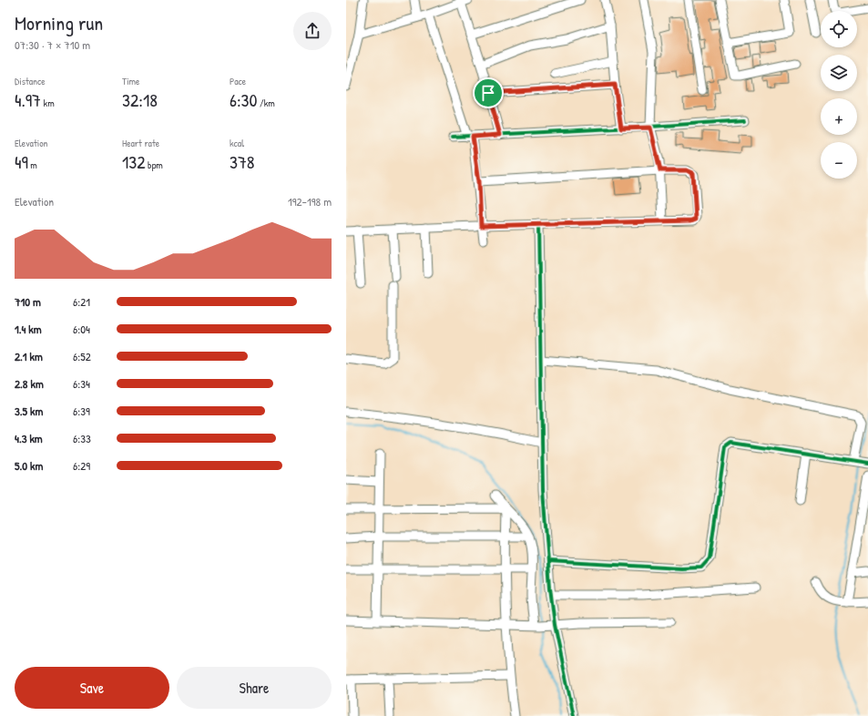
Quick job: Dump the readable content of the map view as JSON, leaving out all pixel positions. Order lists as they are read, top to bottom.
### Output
{
  "page": {
    "heading": ["Morning run", "07:30 · 7 × 710 m"],
    "map_buttons": ["+", "−"],
    "stats": [
      ["Distance", "4.97 km"],
      ["Time", "32:18"],
      ["Pace", "6:30 /km"],
      ["Elevation", "49 m"],
      ["Heart rate", "132 bpm"],
      ["kcal", "378"]
    ],
    "chart": ["Elevation", "192–198 m"],
    "list": [
      {
        "name": "710 m",
        "note": "6:21"
      },
      {
        "name": "1.4 km",
        "note": "6:04"
      },
      {
        "name": "2.1 km",
        "note": "6:52"
      },
      {
        "name": "2.8 km",
        "note": "6:34"
      },
      {
        "name": "3.5 km",
        "note": "6:39"
      },
      {
        "name": "4.3 km",
        "note": "6:33"
      },
      {
        "name": "5.0 km",
        "note": "6:29"
      }
    ],
    "buttons": ["Save", "Share"]
  }
}
